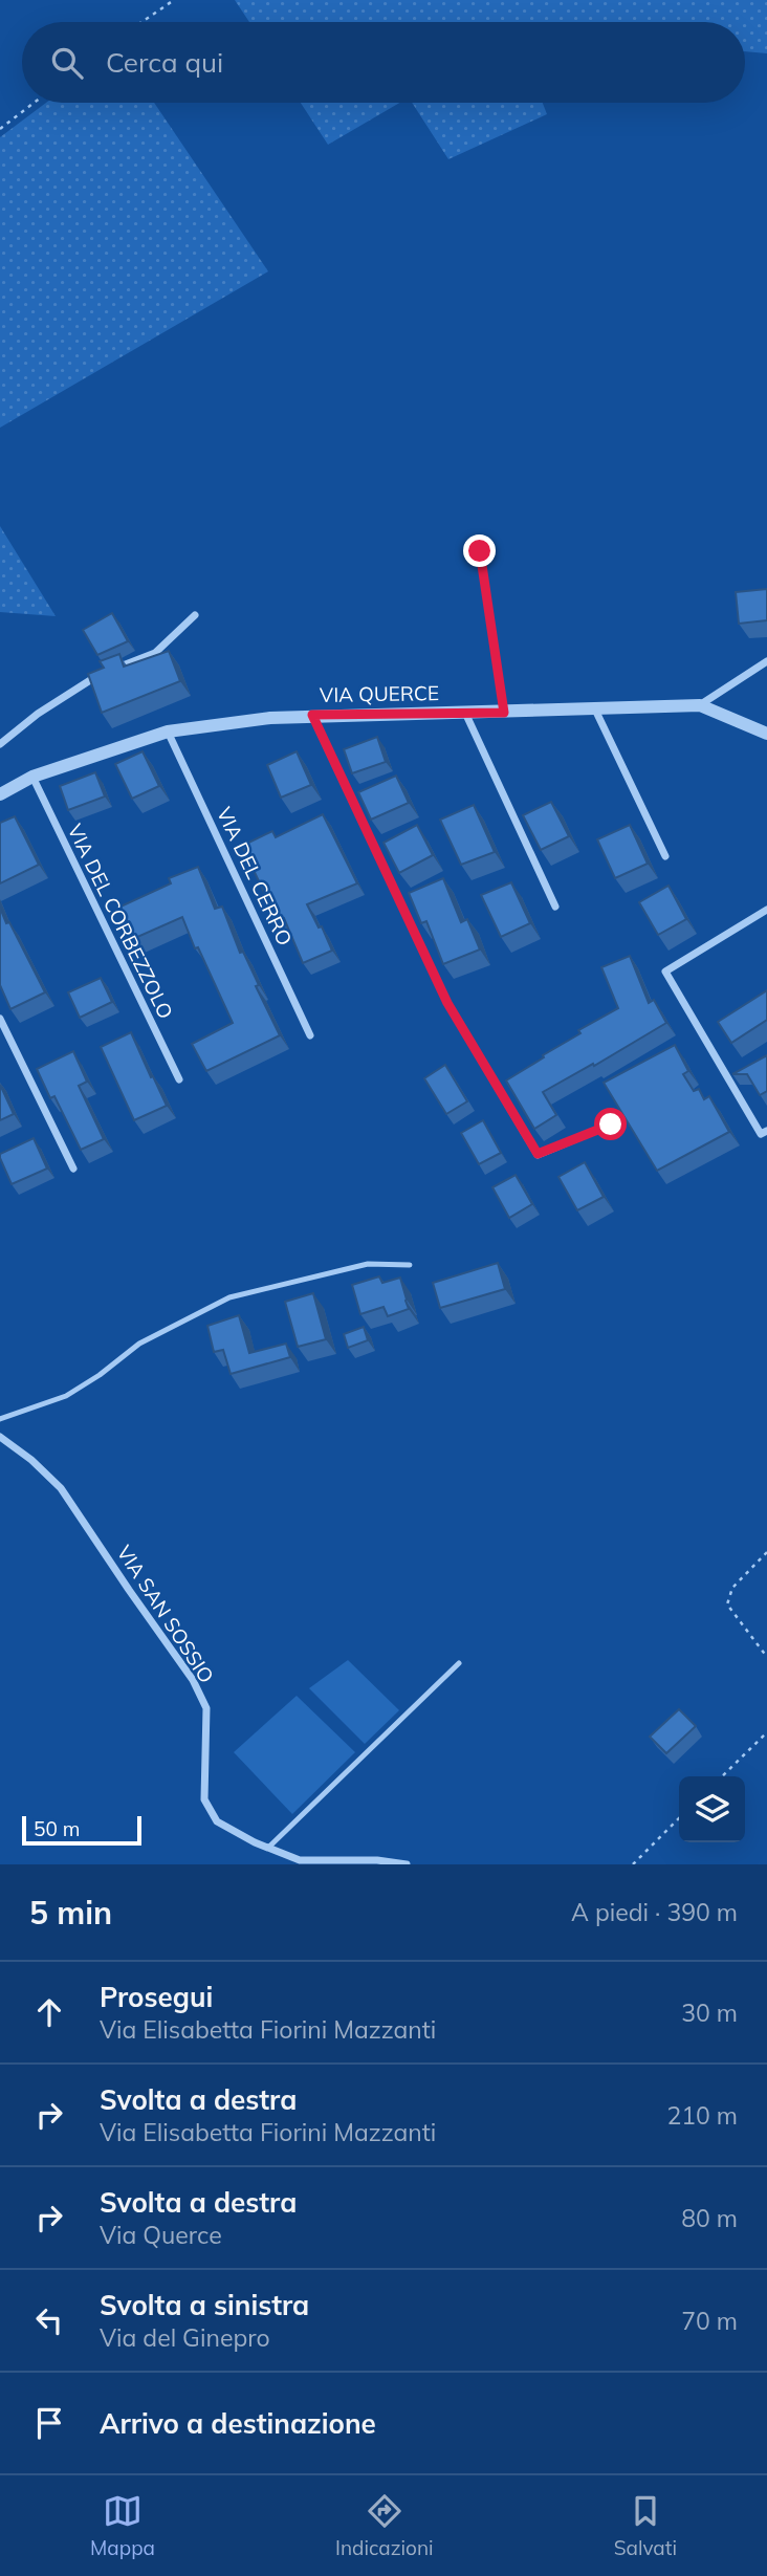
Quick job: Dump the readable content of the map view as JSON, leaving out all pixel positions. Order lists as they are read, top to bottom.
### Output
{
  "streets": {
    "street": [
      "VIA QUERCE",
      "VIA DEL CERRO",
      "VIA DEL CORBEZZOLO",
      "VIA SAN SOSSIO"
    ]
  },
  "crossings": [
    ["VIA QUERCE", "VIA DEL CERRO"],
    ["VIA QUERCE", "VIA DEL CORBEZZOLO"]
  ],
  "scale_bar": "50 m",
  "page": {
    "search": "Cerca qui",
    "scale": "50 m",
    "heading": ["5 min", "A piedi · 390 m"],
    "list": [
      ["Prosegui", "Via Elisabetta Fiorini Mazzanti", "30 m"],
      ["Svolta a destra", "Via Elisabetta Fiorini Mazzanti", "210 m"],
      ["Svolta a destra", "Via Querce", "80 m"],
      ["Svolta a sinistra", "Via del Ginepro", "70 m"],
      "Arrivo a destinazione"
    ],
    "nav": ["Mappa", "Indicazioni", "Salvati"]
  }
}
